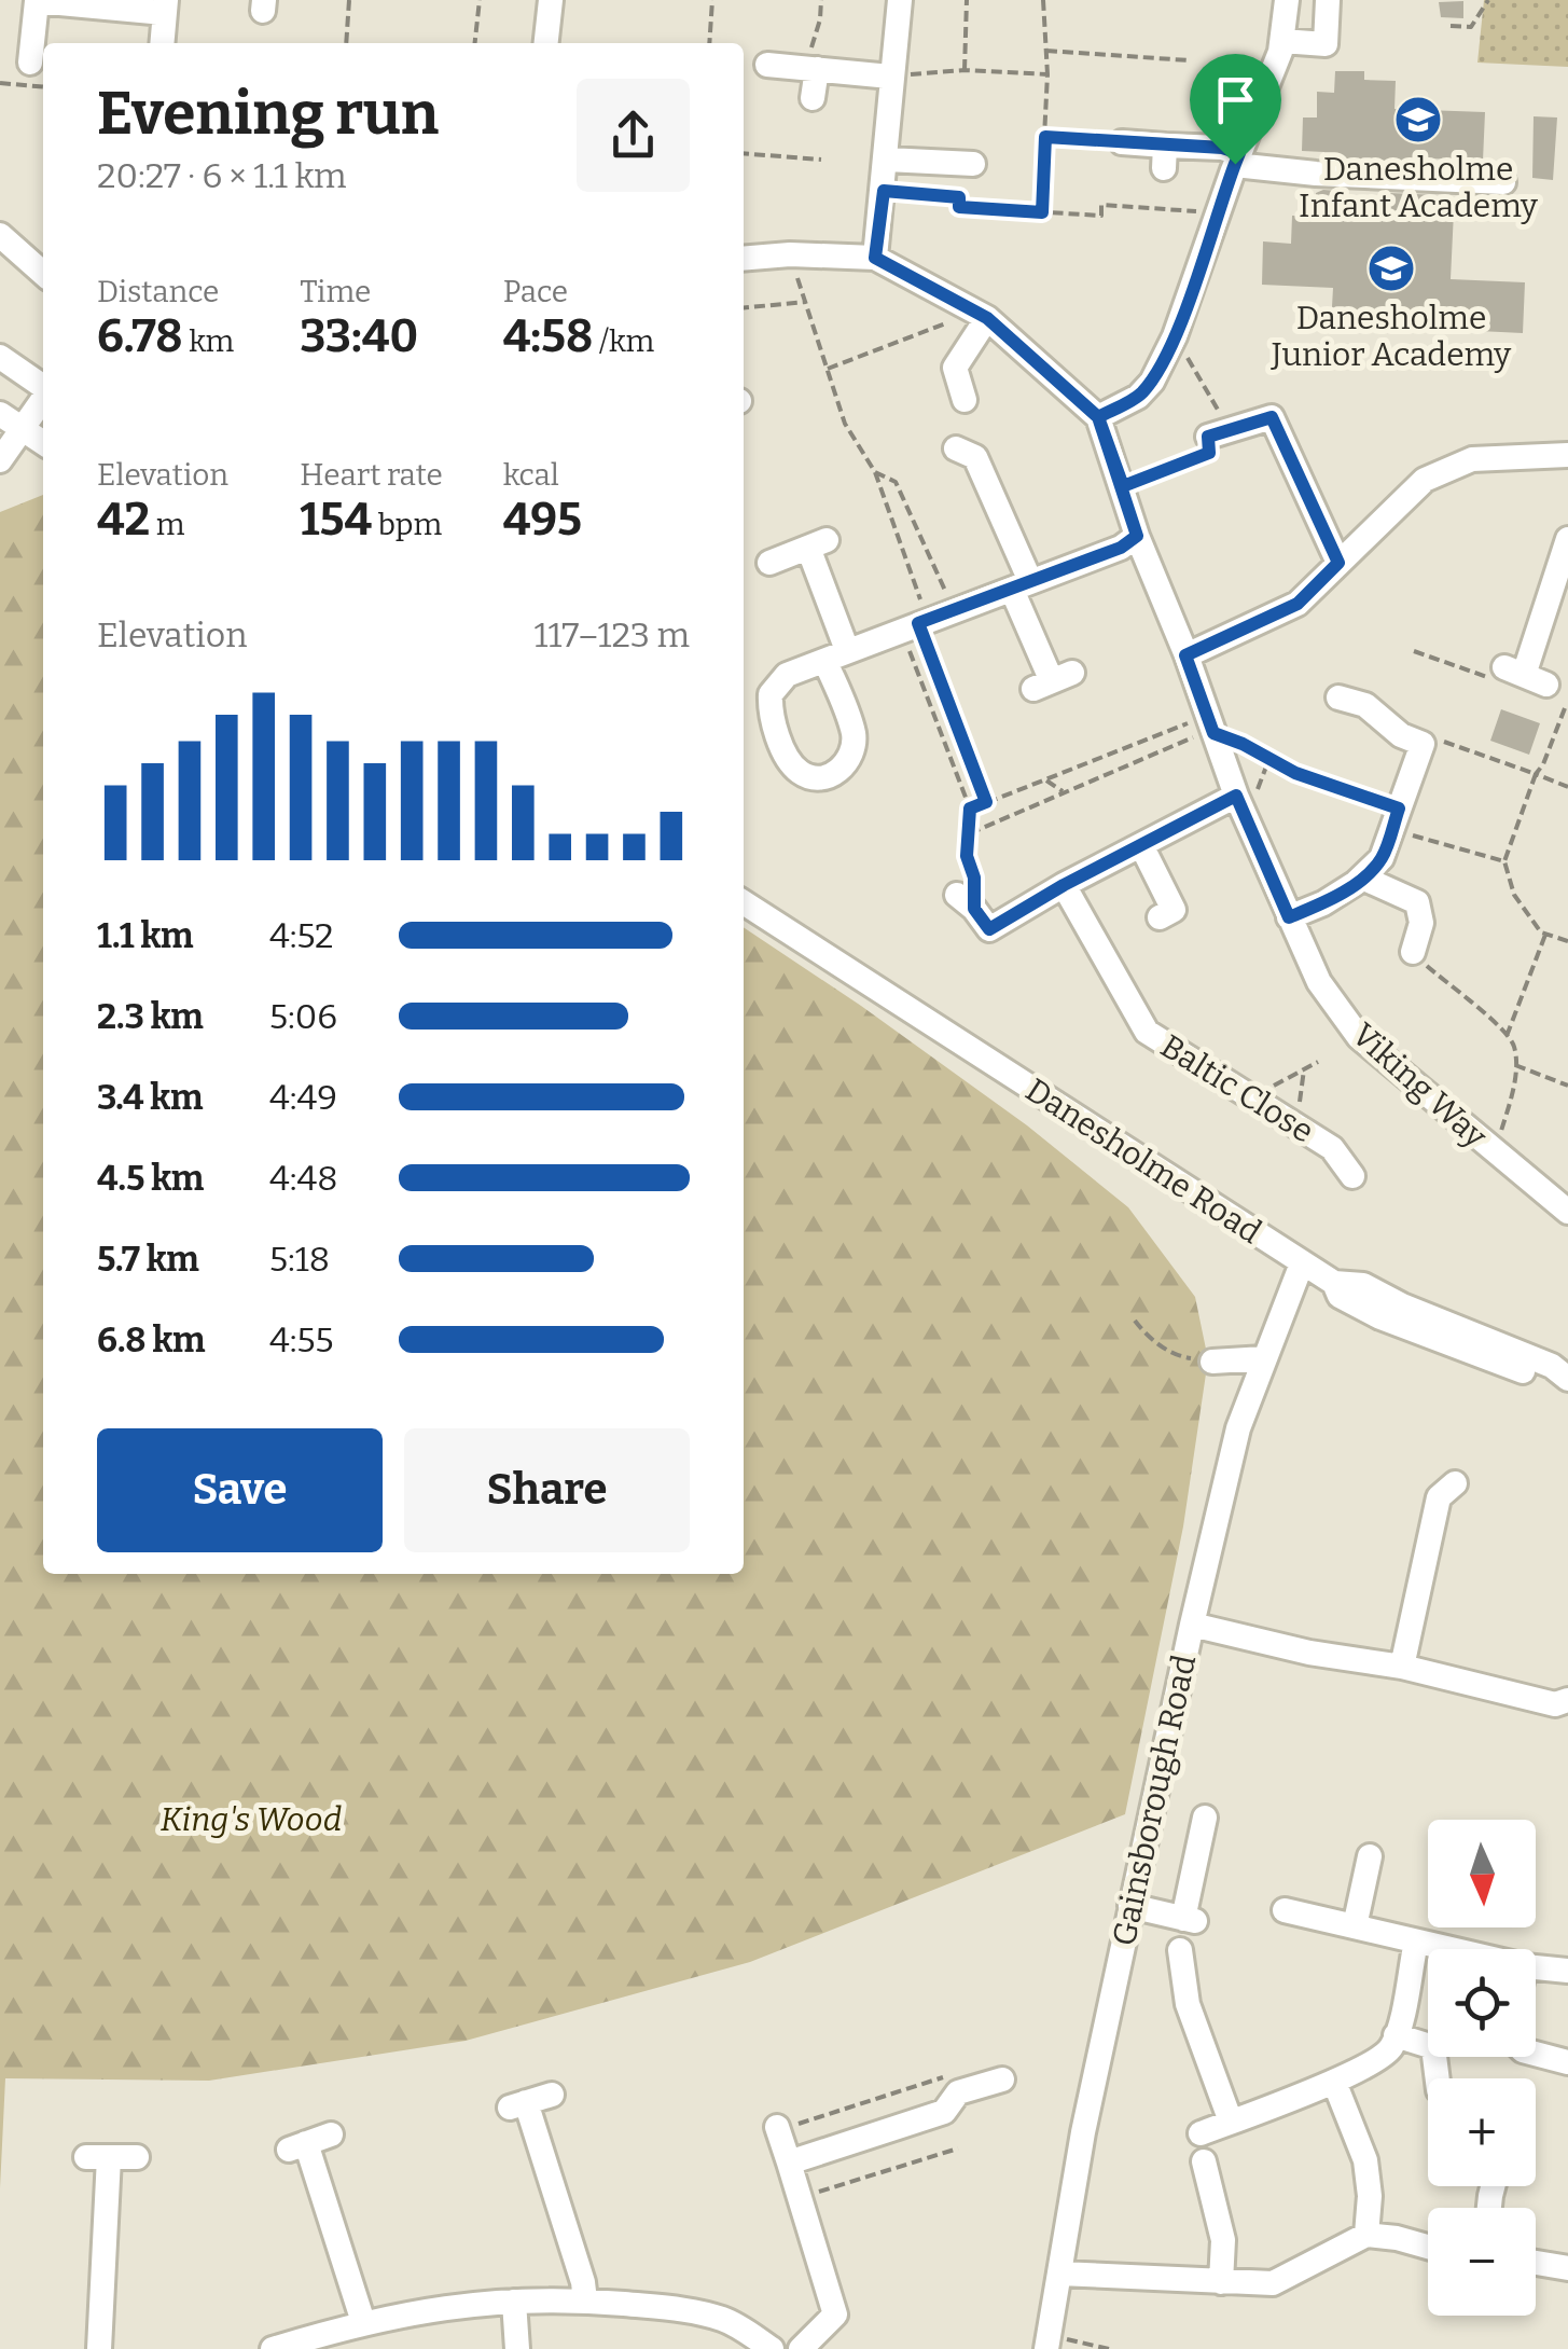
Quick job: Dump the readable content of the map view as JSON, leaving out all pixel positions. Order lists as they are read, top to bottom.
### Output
{
  "streets": {
    "street": [
      "Viking Way",
      "Baltic Close",
      "Danesholme Road",
      "Gainsborough Road"
    ]
  },
  "crossings": [
    ["Danesholme Road", "Gainsborough Road"]
  ],
  "parks": ["King's Wood"],
  "places": {
    "school or university": ["Danesholme Infant Academy", "Danesholme Junior Academy"]
  },
  "north": "bottom",
  "page": {
    "heading": ["Evening run", "20:27 · 6 × 1.1 km"],
    "stats": [
      ["Distance", "6.78 km"],
      ["Time", "33:40"],
      ["Pace", "4:58 /km"],
      ["Elevation", "42 m"],
      ["Heart rate", "154 bpm"],
      ["kcal", "495"]
    ],
    "chart": ["Elevation", "117–123 m"],
    "list": [
      {
        "name": "1.1 km",
        "note": "4:52"
      },
      {
        "name": "2.3 km",
        "note": "5:06"
      },
      {
        "name": "3.4 km",
        "note": "4:49"
      },
      {
        "name": "4.5 km",
        "note": "4:48"
      },
      {
        "name": "5.7 km",
        "note": "5:18"
      },
      {
        "name": "6.8 km",
        "note": "4:55"
      }
    ],
    "buttons": ["Save", "Share"],
    "map_buttons": ["+", "−"]
  }
}
